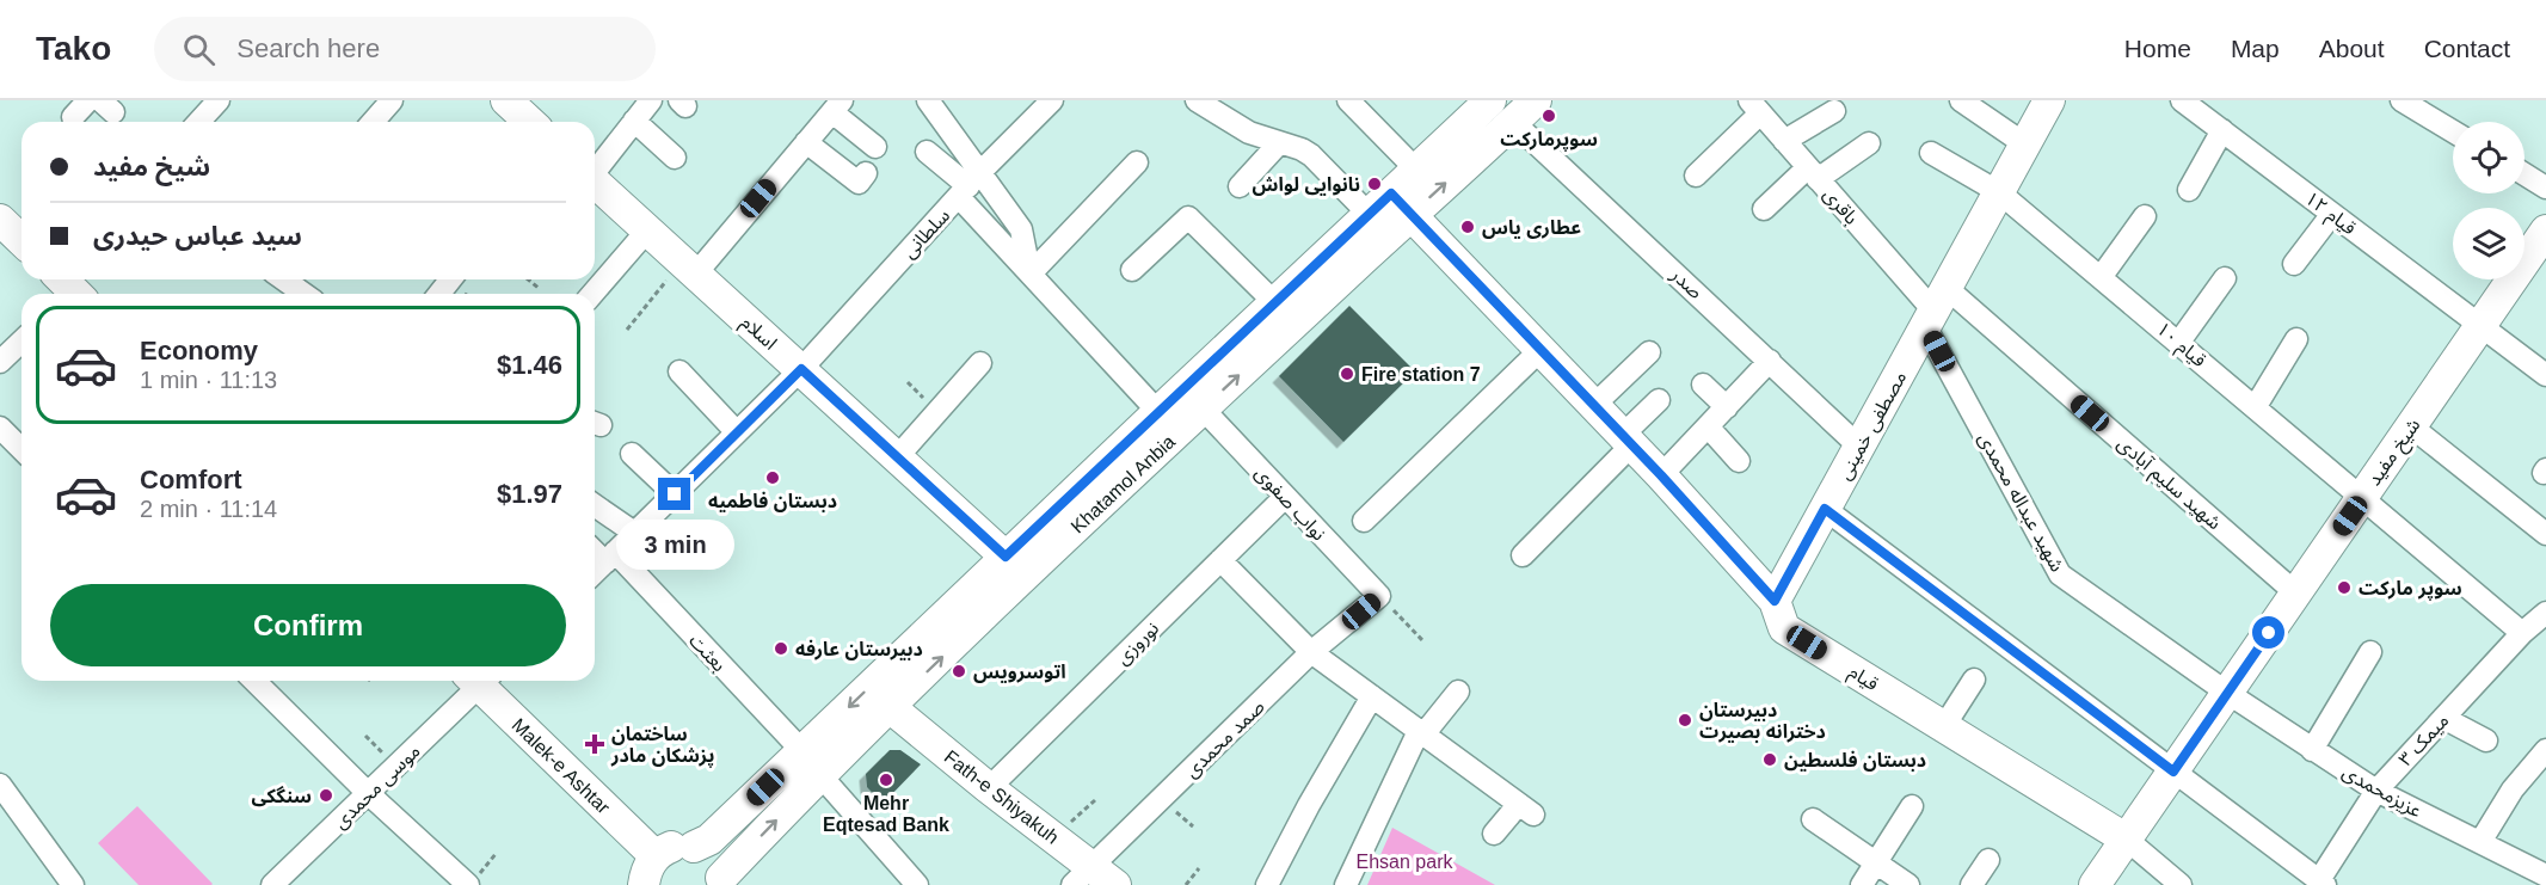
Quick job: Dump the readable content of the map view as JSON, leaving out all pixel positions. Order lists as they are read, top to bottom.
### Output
{
  "streets": {
    "street": [
      "باقری",
      "قیام ۱۲",
      "سلطانی",
      "صدر",
      "اسلام",
      "قیام ۱۰",
      "مصطفی خمینی",
      "شیخ مفید",
      "شهید سلیم آبادی",
      "Khatamol Anbia",
      "شهید عبداله محمدی",
      "نواب صفوی",
      "نوروزی",
      "بعثت",
      "قیام",
      "صمد محمدی",
      "میمک ۳",
      "Malek-e Ashtar",
      "موسی محمدی",
      "عزیزمحمدی",
      "Fath-e Shiyakuh"
    ]
  },
  "crossings": [
    ["باقری", "مصطفی خمینی"],
    ["باقری", "شهید سلیم آبادی"],
    ["باقری", "شهید عبداله محمدی"],
    ["قیام ۱۲", "شیخ مفید"],
    ["سلطانی", "اسلام"],
    ["سلطانی", "بعثت"],
    ["صدر", "مصطفی خمینی"],
    ["صدر", "Khatamol Anbia"],
    ["اسلام", "Khatamol Anbia"],
    ["قیام ۱۰", "مصطفی خمینی"],
    ["قیام ۱۰", "شیخ مفید"],
    ["قیام ۱۰", "میمک ۳"],
    ["مصطفی خمینی", "شهید سلیم آبادی"],
    ["مصطفی خمینی", "شهید عبداله محمدی"],
    ["مصطفی خمینی", "قیام"],
    ["شیخ مفید", "شهید سلیم آبادی"],
    ["شیخ مفید", "شهید عبداله محمدی"],
    ["شیخ مفید", "قیام"],
    ["شیخ مفید", "عزیزمحمدی"],
    ["شهید سلیم آبادی", "شهید عبداله محمدی"],
    ["Khatamol Anbia", "نواب صفوی"],
    ["Khatamol Anbia", "بعثت"],
    ["Khatamol Anbia", "قیام"],
    ["Khatamol Anbia", "Fath-e Shiyakuh"],
    ["شهید عبداله محمدی", "عزیزمحمدی"],
    ["نواب صفوی", "نوروزی"],
    ["نواب صفوی", "صمد محمدی"],
    ["نوروزی", "Fath-e Shiyakuh"],
    ["صمد محمدی", "Fath-e Shiyakuh"],
    ["میمک ۳", "عزیزمحمدی"]
  ],
  "parks": ["Ehsan park"],
  "places": {
    "other": [
      "سوپرمارکت",
      "نانوایی لواش",
      "عطاری یاس",
      "Fire station 7",
      "دبستان فاطمیه",
      "سوپر مارکت",
      "دبیرستان عارفه",
      "اتوسرویس",
      "دبیرستان دخترانه بصیرت",
      "دبستان فلسطین",
      "Mehr Eqtesad Bank",
      "سنگکی"
    ],
    "health": ["ساختمان پزشکان مادر"]
  },
  "page": {
    "header": "Tako",
    "search": "Search here",
    "nav": [
      "Home",
      "Map",
      "About",
      "Contact"
    ],
    "banner": ["شیخ مفید", "سید عباس حیدری"],
    "list": [
      {
        "name": "Economy",
        "note": "1 min · 11:13",
        "value": "$1.46"
      },
      {
        "name": "Comfort",
        "note": "2 min · 11:14",
        "value": "$1.97"
      }
    ],
    "bubble": "3 min",
    "buttons": "Confirm"
  }
}
